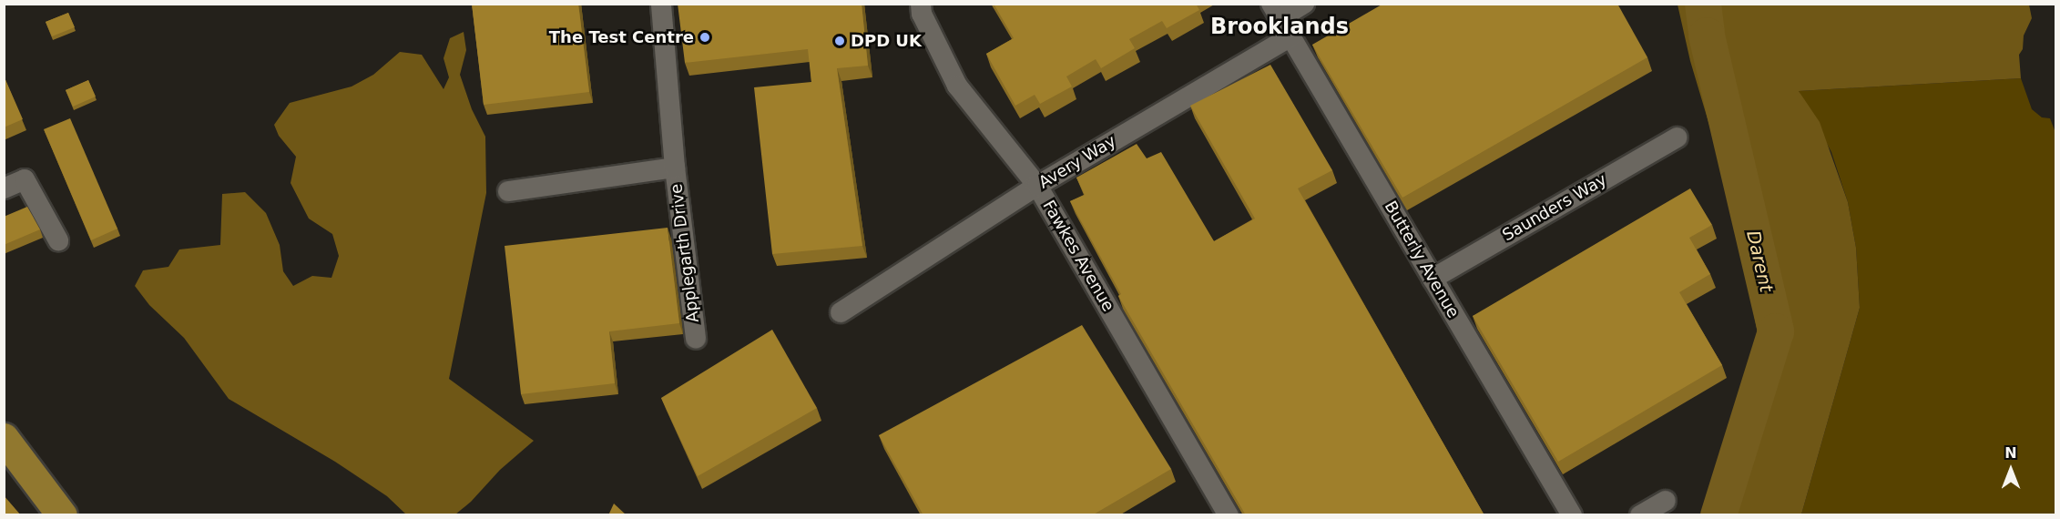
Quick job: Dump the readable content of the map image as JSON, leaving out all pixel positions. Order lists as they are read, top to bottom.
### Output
{
  "streets": {
    "street": [
      "Avery Way",
      "Saunders Way",
      "Applegarth Drive",
      "Fawkes Avenue",
      "Butterly Avenue"
    ]
  },
  "crossings": [
    ["Avery Way", "Fawkes Avenue"],
    ["Avery Way", "Butterly Avenue"],
    ["Saunders Way", "Butterly Avenue"]
  ],
  "districts": ["Brooklands"],
  "water": ["Darent"],
  "places": ["The Test Centre", "DPD UK"],
  "north": "top"
}
